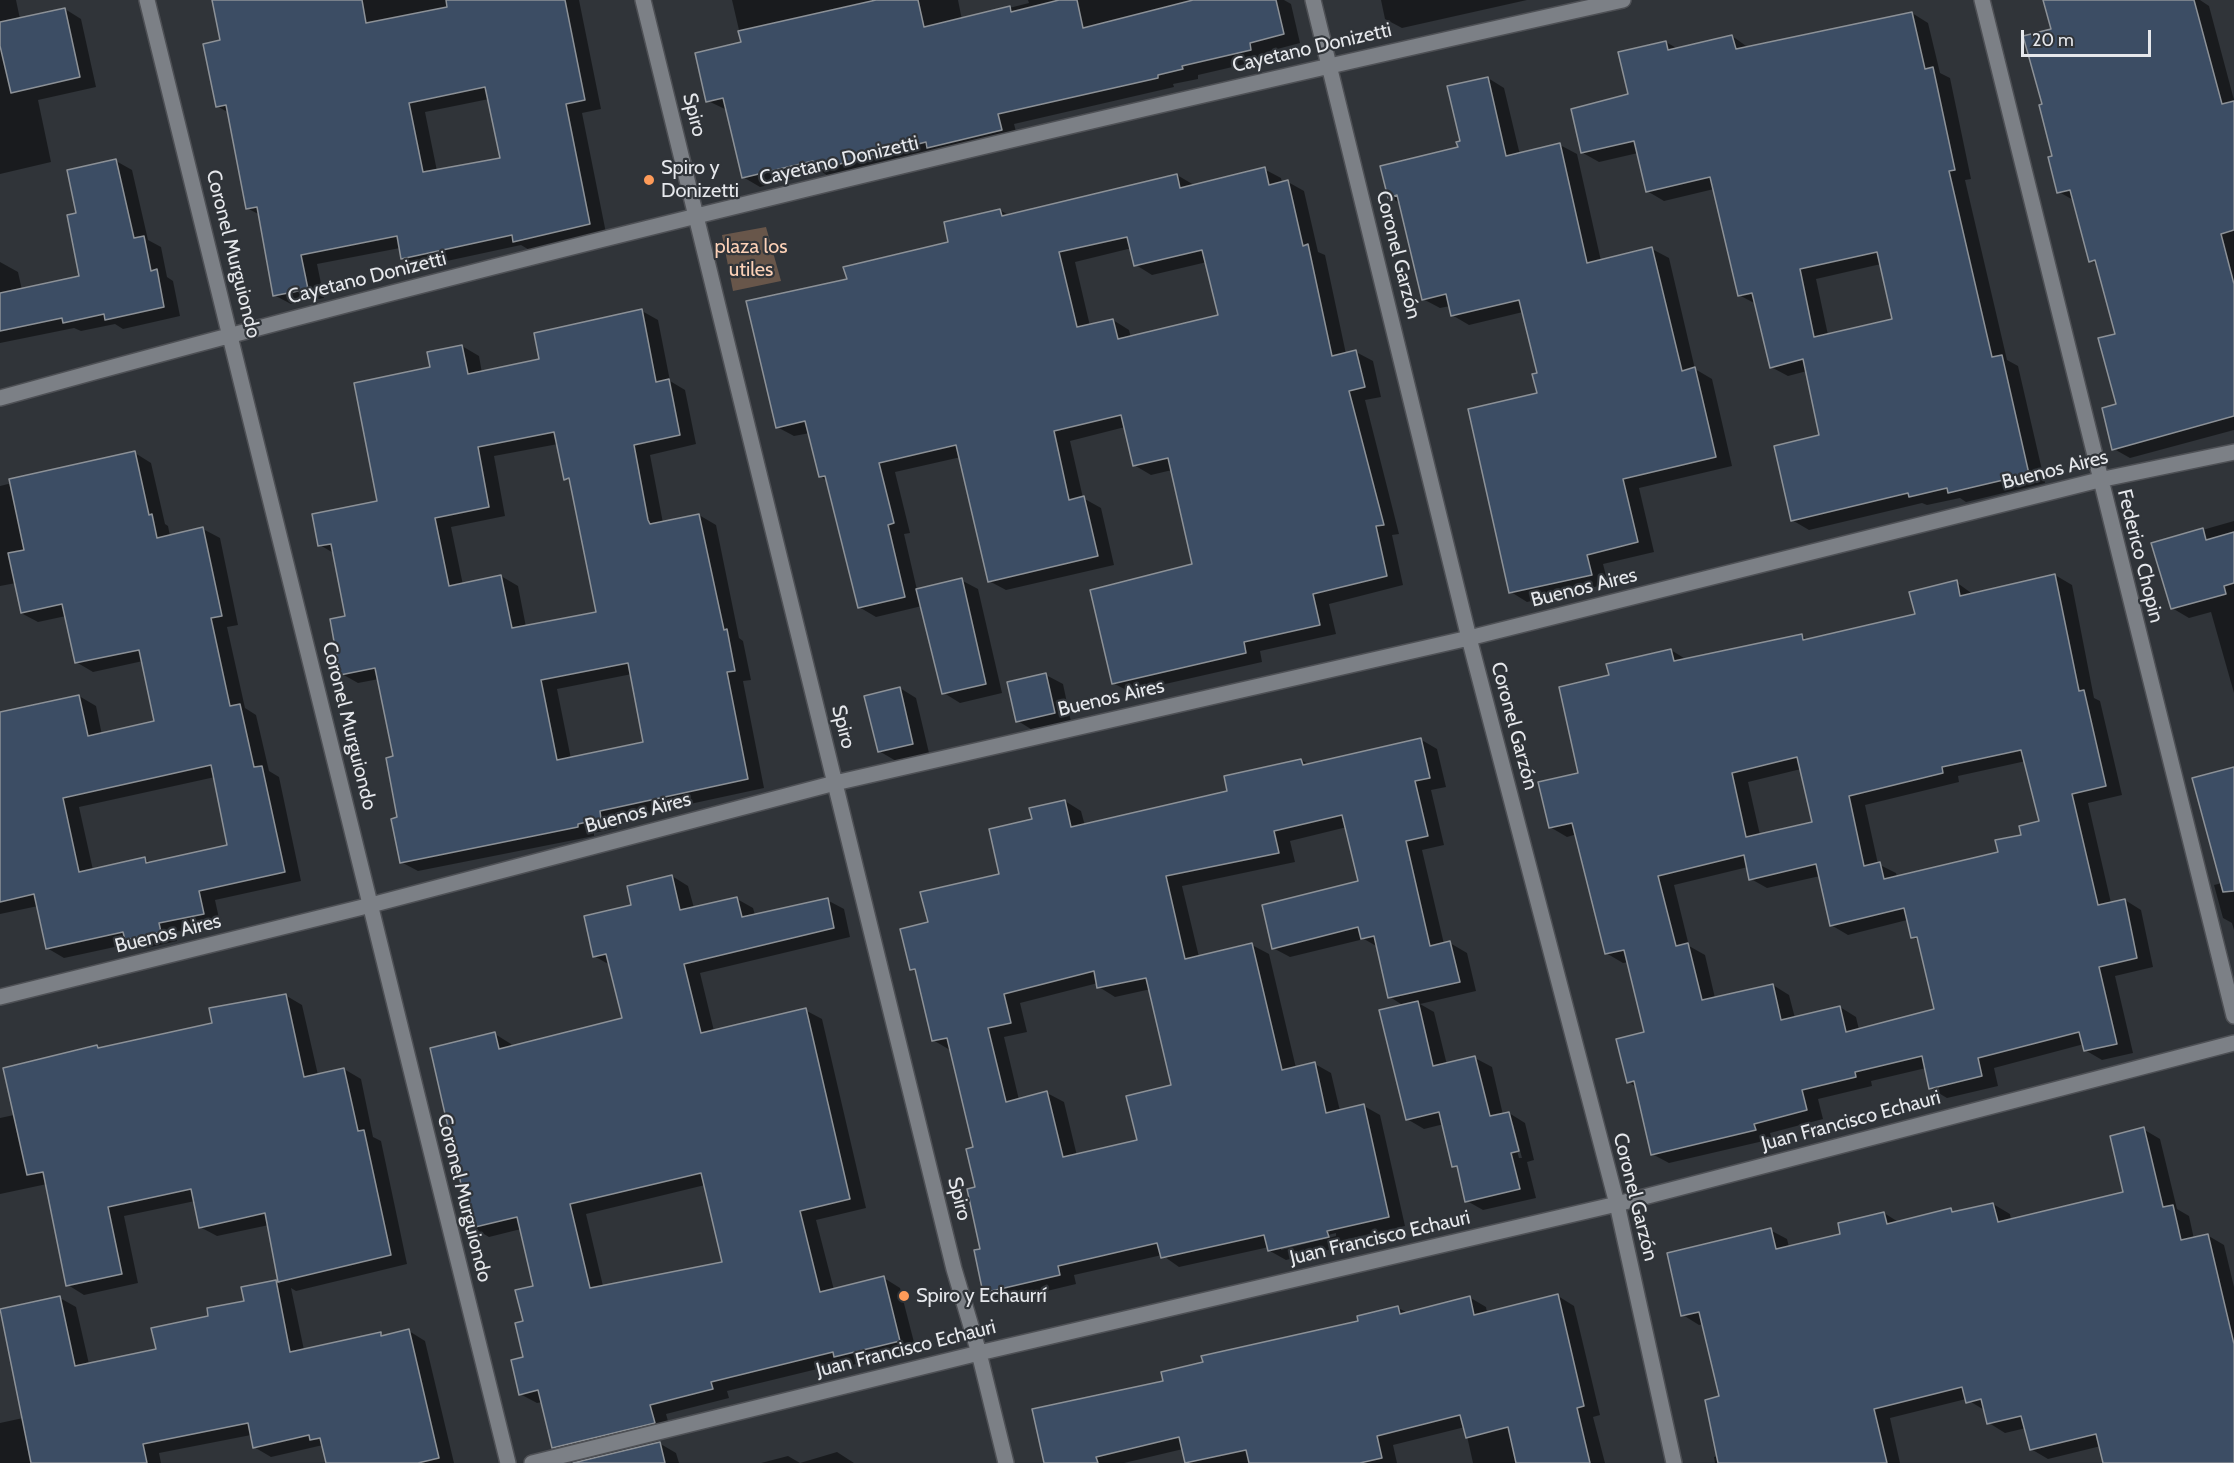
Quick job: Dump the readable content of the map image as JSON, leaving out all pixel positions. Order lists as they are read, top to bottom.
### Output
{
  "streets": {
    "street": [
      "Cayetano Donizetti",
      "Spiro",
      "Coronel Murguiondo",
      "Coronel Garzón",
      "Buenos Aires",
      "Federico Chopin",
      "Juan Francisco Echauri"
    ]
  },
  "crossings": [
    ["Cayetano Donizetti", "Spiro"],
    ["Cayetano Donizetti", "Coronel Murguiondo"],
    ["Cayetano Donizetti", "Coronel Garzón"],
    ["Spiro", "Buenos Aires"],
    ["Spiro", "Juan Francisco Echauri"],
    ["Coronel Murguiondo", "Buenos Aires"],
    ["Coronel Garzón", "Buenos Aires"],
    ["Coronel Garzón", "Juan Francisco Echauri"],
    ["Buenos Aires", "Federico Chopin"]
  ],
  "parks": ["plaza los utiles"],
  "places": ["Spiro y Donizetti", "Spiro y Echaurrí"],
  "scale_bar": "20 m"
}
